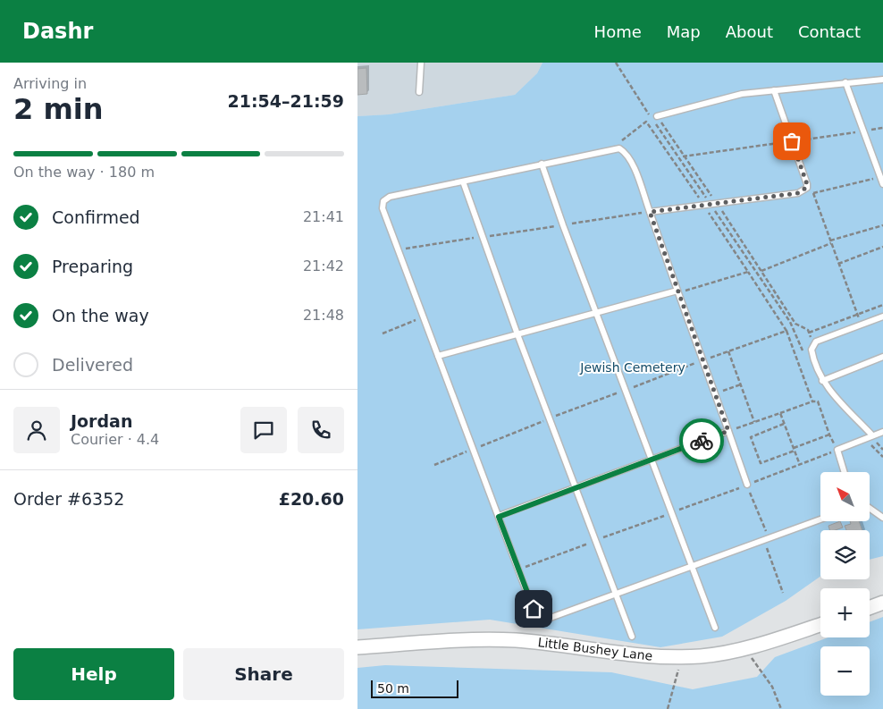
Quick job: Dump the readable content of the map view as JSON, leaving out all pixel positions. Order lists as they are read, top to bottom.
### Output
{
  "streets": {
    "street": ["Little Bushey Lane"]
  },
  "parks": ["Jewish Cemetery"],
  "scale_bar": "50 m",
  "north": "top left",
  "page": {
    "header": "Dashr",
    "nav": [
      "Home",
      "Map",
      "About",
      "Contact"
    ],
    "heading": ["2 min", "Arriving in", "21:54–21:59"],
    "panel": [
      "Jordan",
      "Courier · 4.4",
      "Order #6352",
      "£20.60"
    ],
    "bar": "On the way · 180 m",
    "list": [
      ["Confirmed", "21:41"],
      ["Preparing", "21:42"],
      ["On the way", "21:48"],
      "Delivered"
    ],
    "map_buttons": ["+", "−"],
    "buttons": ["Help", "Share"],
    "scale": "50 m"
  }
}
